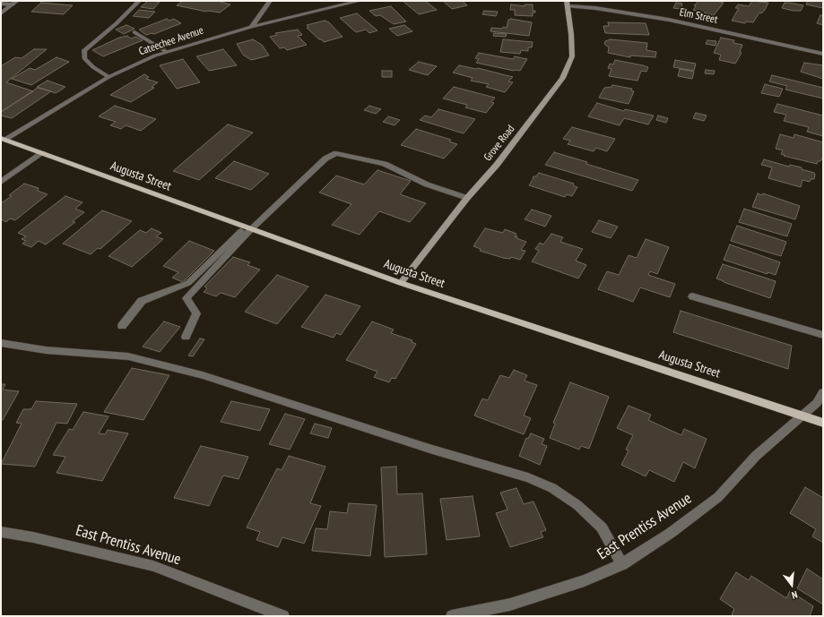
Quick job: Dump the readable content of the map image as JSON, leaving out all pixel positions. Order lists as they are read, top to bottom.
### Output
{
  "streets": {
    "main road": ["Grove Road", "Augusta Street"],
    "street": ["Elm Street", "Cateechee Avenue", "East Prentiss Avenue"]
  },
  "crossings": [
    ["Elm Street", "Grove Road"],
    ["Cateechee Avenue", "Augusta Street"],
    ["Grove Road", "Augusta Street"],
    ["Augusta Street", "East Prentiss Avenue"]
  ],
  "north": "bottom"
}
